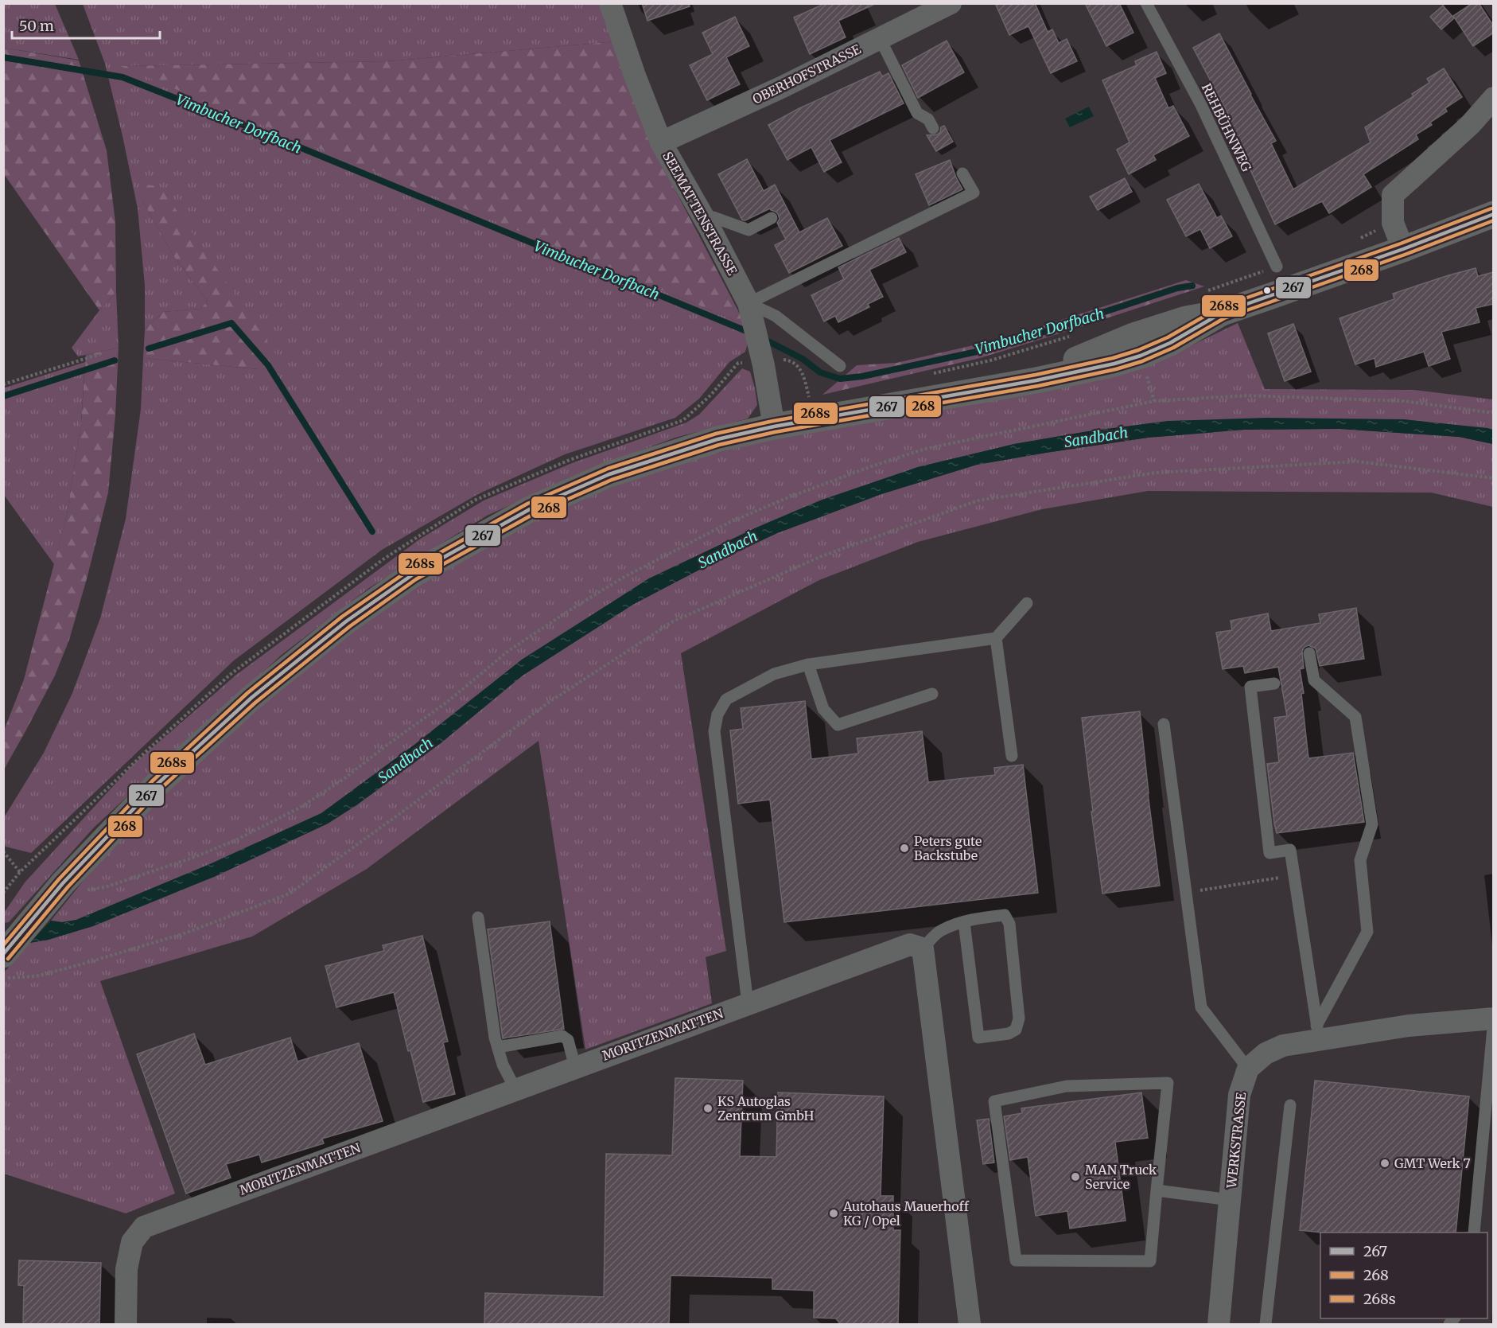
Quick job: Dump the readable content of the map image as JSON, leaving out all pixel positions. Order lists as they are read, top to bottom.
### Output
{
  "streets": {
    "street": [
      "OBERHOFSTRASSE",
      "SEEMATTENSTRASSE",
      "MORITZENMATTEN",
      "WERKSTRASSE"
    ],
    "lane": ["REHBÜHNWEG"]
  },
  "crossings": [
    ["OBERHOFSTRASSE", "SEEMATTENSTRASSE"]
  ],
  "water": ["Vimbucher Dorfbach", "Sandbach"],
  "places": [
    "Peters gute Backstube",
    "KS Autoglas Zentrum GmbH",
    "GMT Werk 7",
    "MAN Truck Service",
    "Autohaus Mauerhoff KG / Opel"
  ],
  "lines": ["transit line 268s", "transit line 267", "transit line 268"],
  "legend": ["267", "268", "268s"],
  "scale_bar": "50 m"
}
